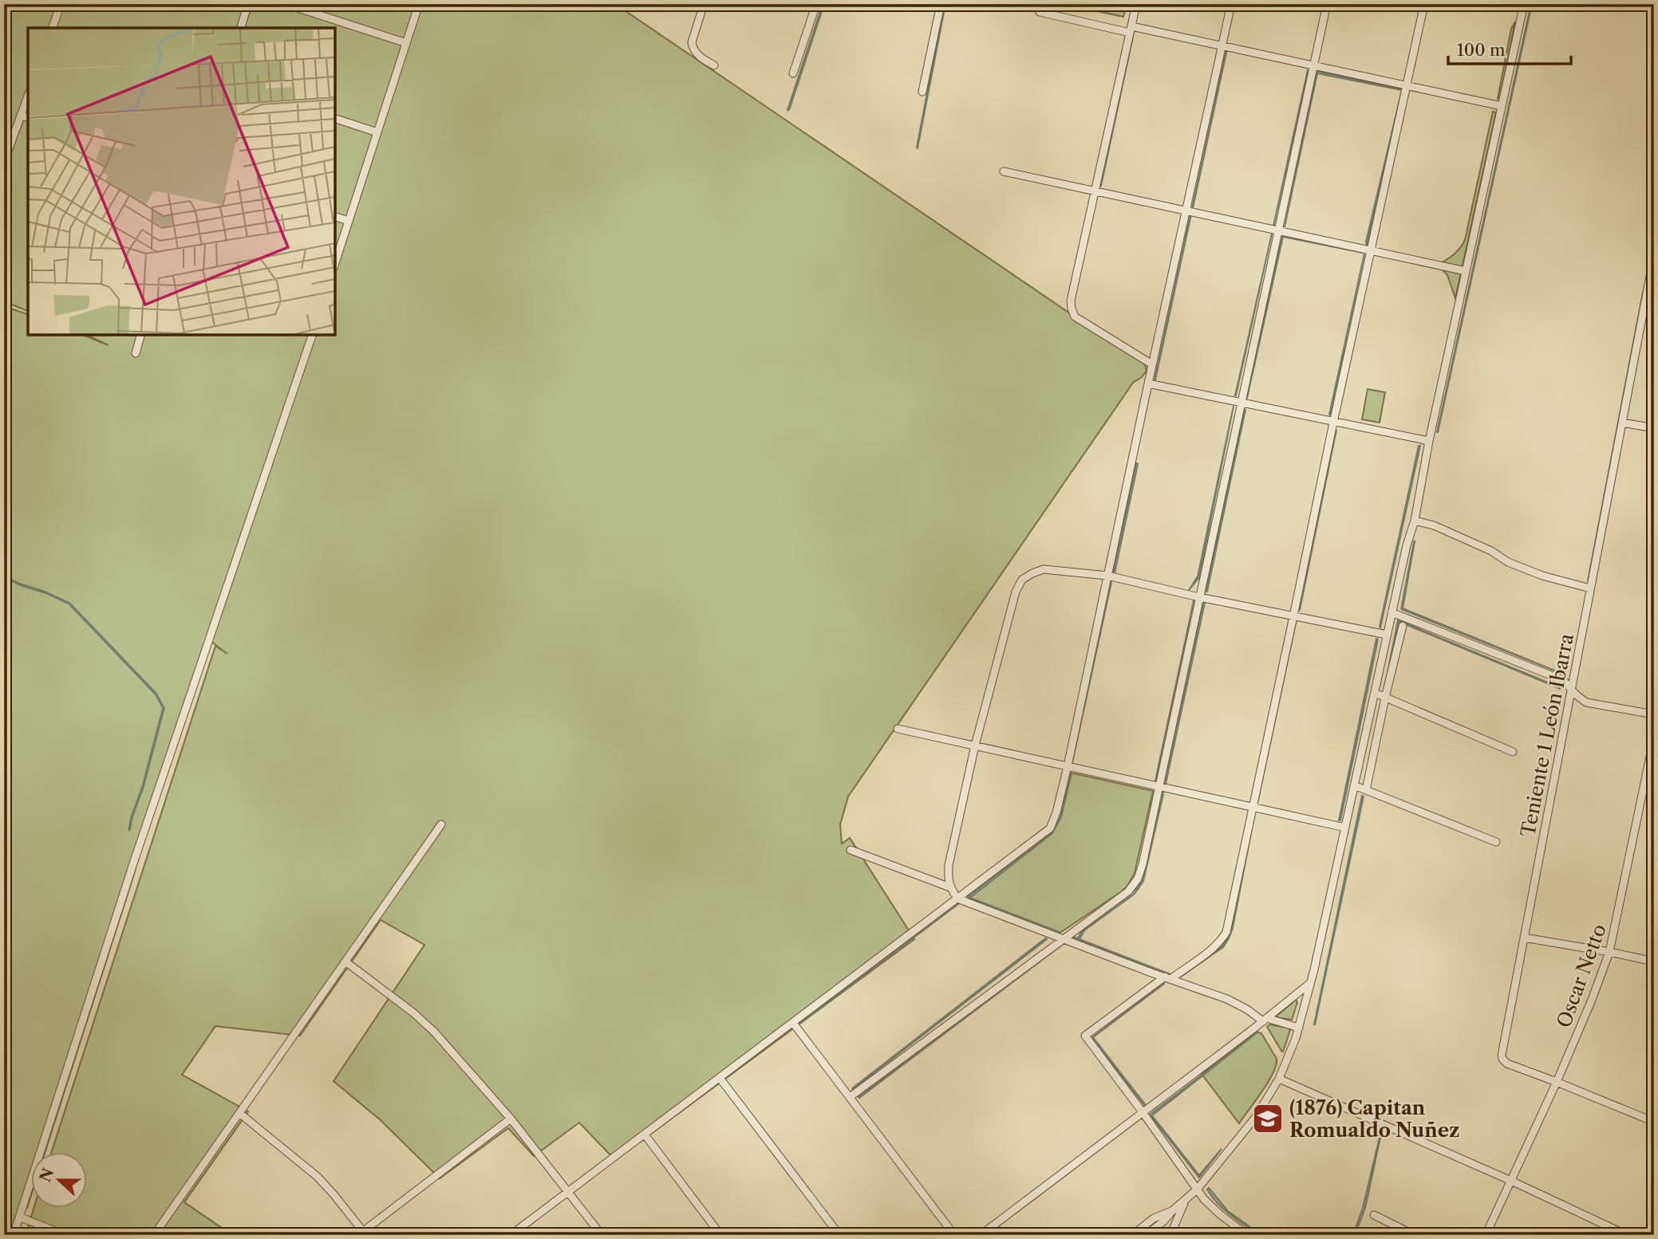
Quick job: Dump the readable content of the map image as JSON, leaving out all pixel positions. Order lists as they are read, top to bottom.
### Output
{
  "streets": {
    "street": ["Teniente 1 León Ibarra", "Oscar Netto"]
  },
  "crossings": [
    ["Teniente 1 León Ibarra", "Oscar Netto"]
  ],
  "places": {
    "school or university": ["(1876) Capitan Romualdo Nuñez"]
  },
  "scale_bar": "100 m",
  "north": "left"
}
